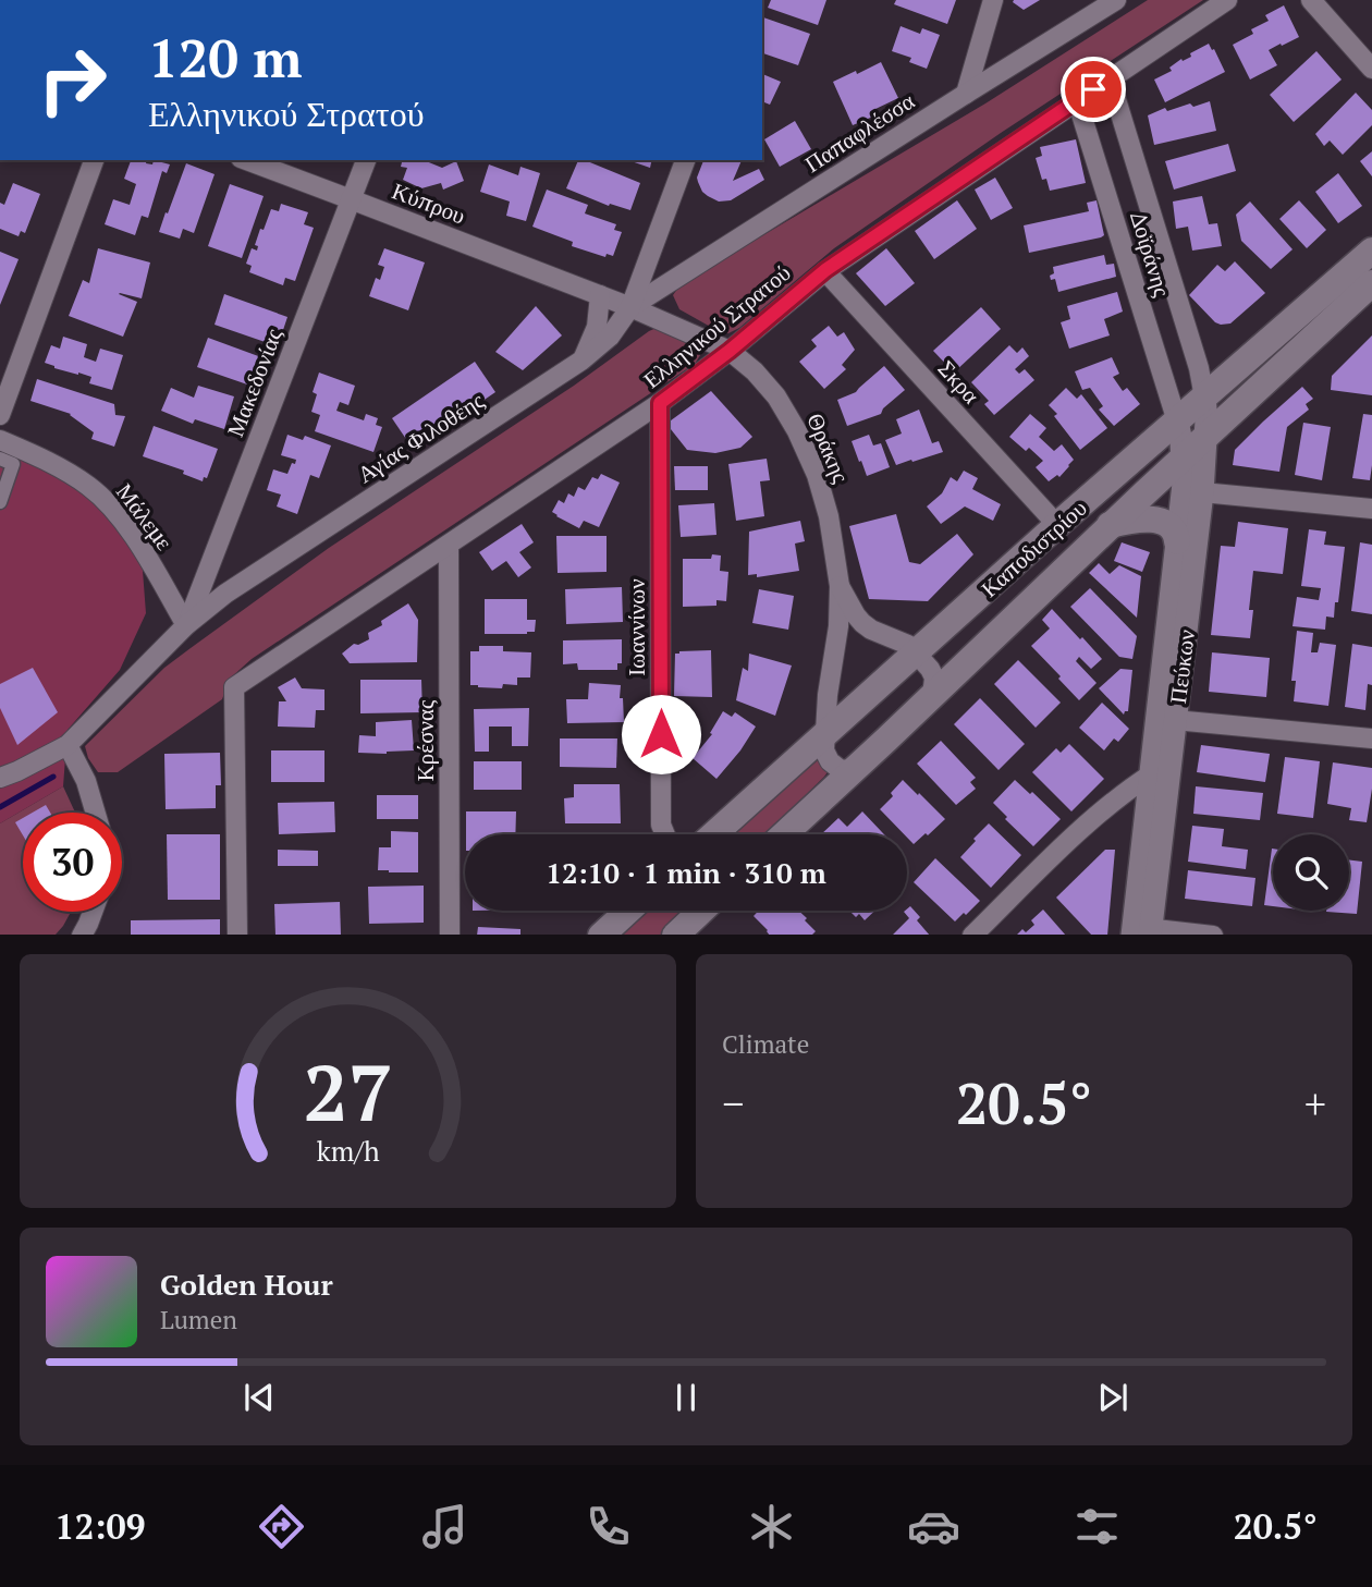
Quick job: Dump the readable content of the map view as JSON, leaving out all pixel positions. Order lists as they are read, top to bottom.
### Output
{
  "streets": {
    "main road": ["Καποδιστρίου"],
    "street": [
      "Παπαφλέσσα",
      "Κύπρου",
      "Δοϊράνης",
      "Ελληνικού Στρατού",
      "Σκρα",
      "Μακεδονίας",
      "Αγίας Φιλοθέης",
      "Θράκης",
      "Μάλεμε",
      "Ιωαννίνων",
      "Πεύκων",
      "Κρέσνας"
    ]
  },
  "crossings": [
    ["Παπαφλέσσα", "Κύπρου"],
    ["Παπαφλέσσα", "Αγίας Φιλοθέης"],
    ["Κύπρου", "Ελληνικού Στρατού"],
    ["Κύπρου", "Μακεδονίας"],
    ["Κύπρου", "Αγίας Φιλοθέης"],
    ["Κύπρου", "Θράκης"],
    ["Δοϊράνης", "Ελληνικού Στρατού"],
    ["Δοϊράνης", "Καποδιστρίου"],
    ["Δοϊράνης", "Πεύκων"],
    ["Ελληνικού Στρατού", "Σκρα"],
    ["Ελληνικού Στρατού", "Θράκης"],
    ["Ελληνικού Στρατού", "Ιωαννίνων"],
    ["Ελληνικού Στρατού", "Κρέσνας"],
    ["Σκρα", "Καποδιστρίου"],
    ["Μακεδονίας", "Αγίας Φιλοθέης"],
    ["Μακεδονίας", "Μάλεμε"],
    ["Αγίας Φιλοθέης", "Μάλεμε"],
    ["Θράκης", "Καποδιστρίου"],
    ["Καποδιστρίου", "Πεύκων"]
  ],
  "page": {
    "turn": ["120 m", "Ελληνικού Στρατού"],
    "limit": "30",
    "trip": "12:10 · 1 min · 310 m",
    "tile": "Climate",
    "heat": ["−", "20.5°", "+"],
    "song": ["Golden Hour", "Lumen"],
    "tabs": ["12:09", "20.5°"],
    "gauge": ["27", "km/h"]
  }
}
